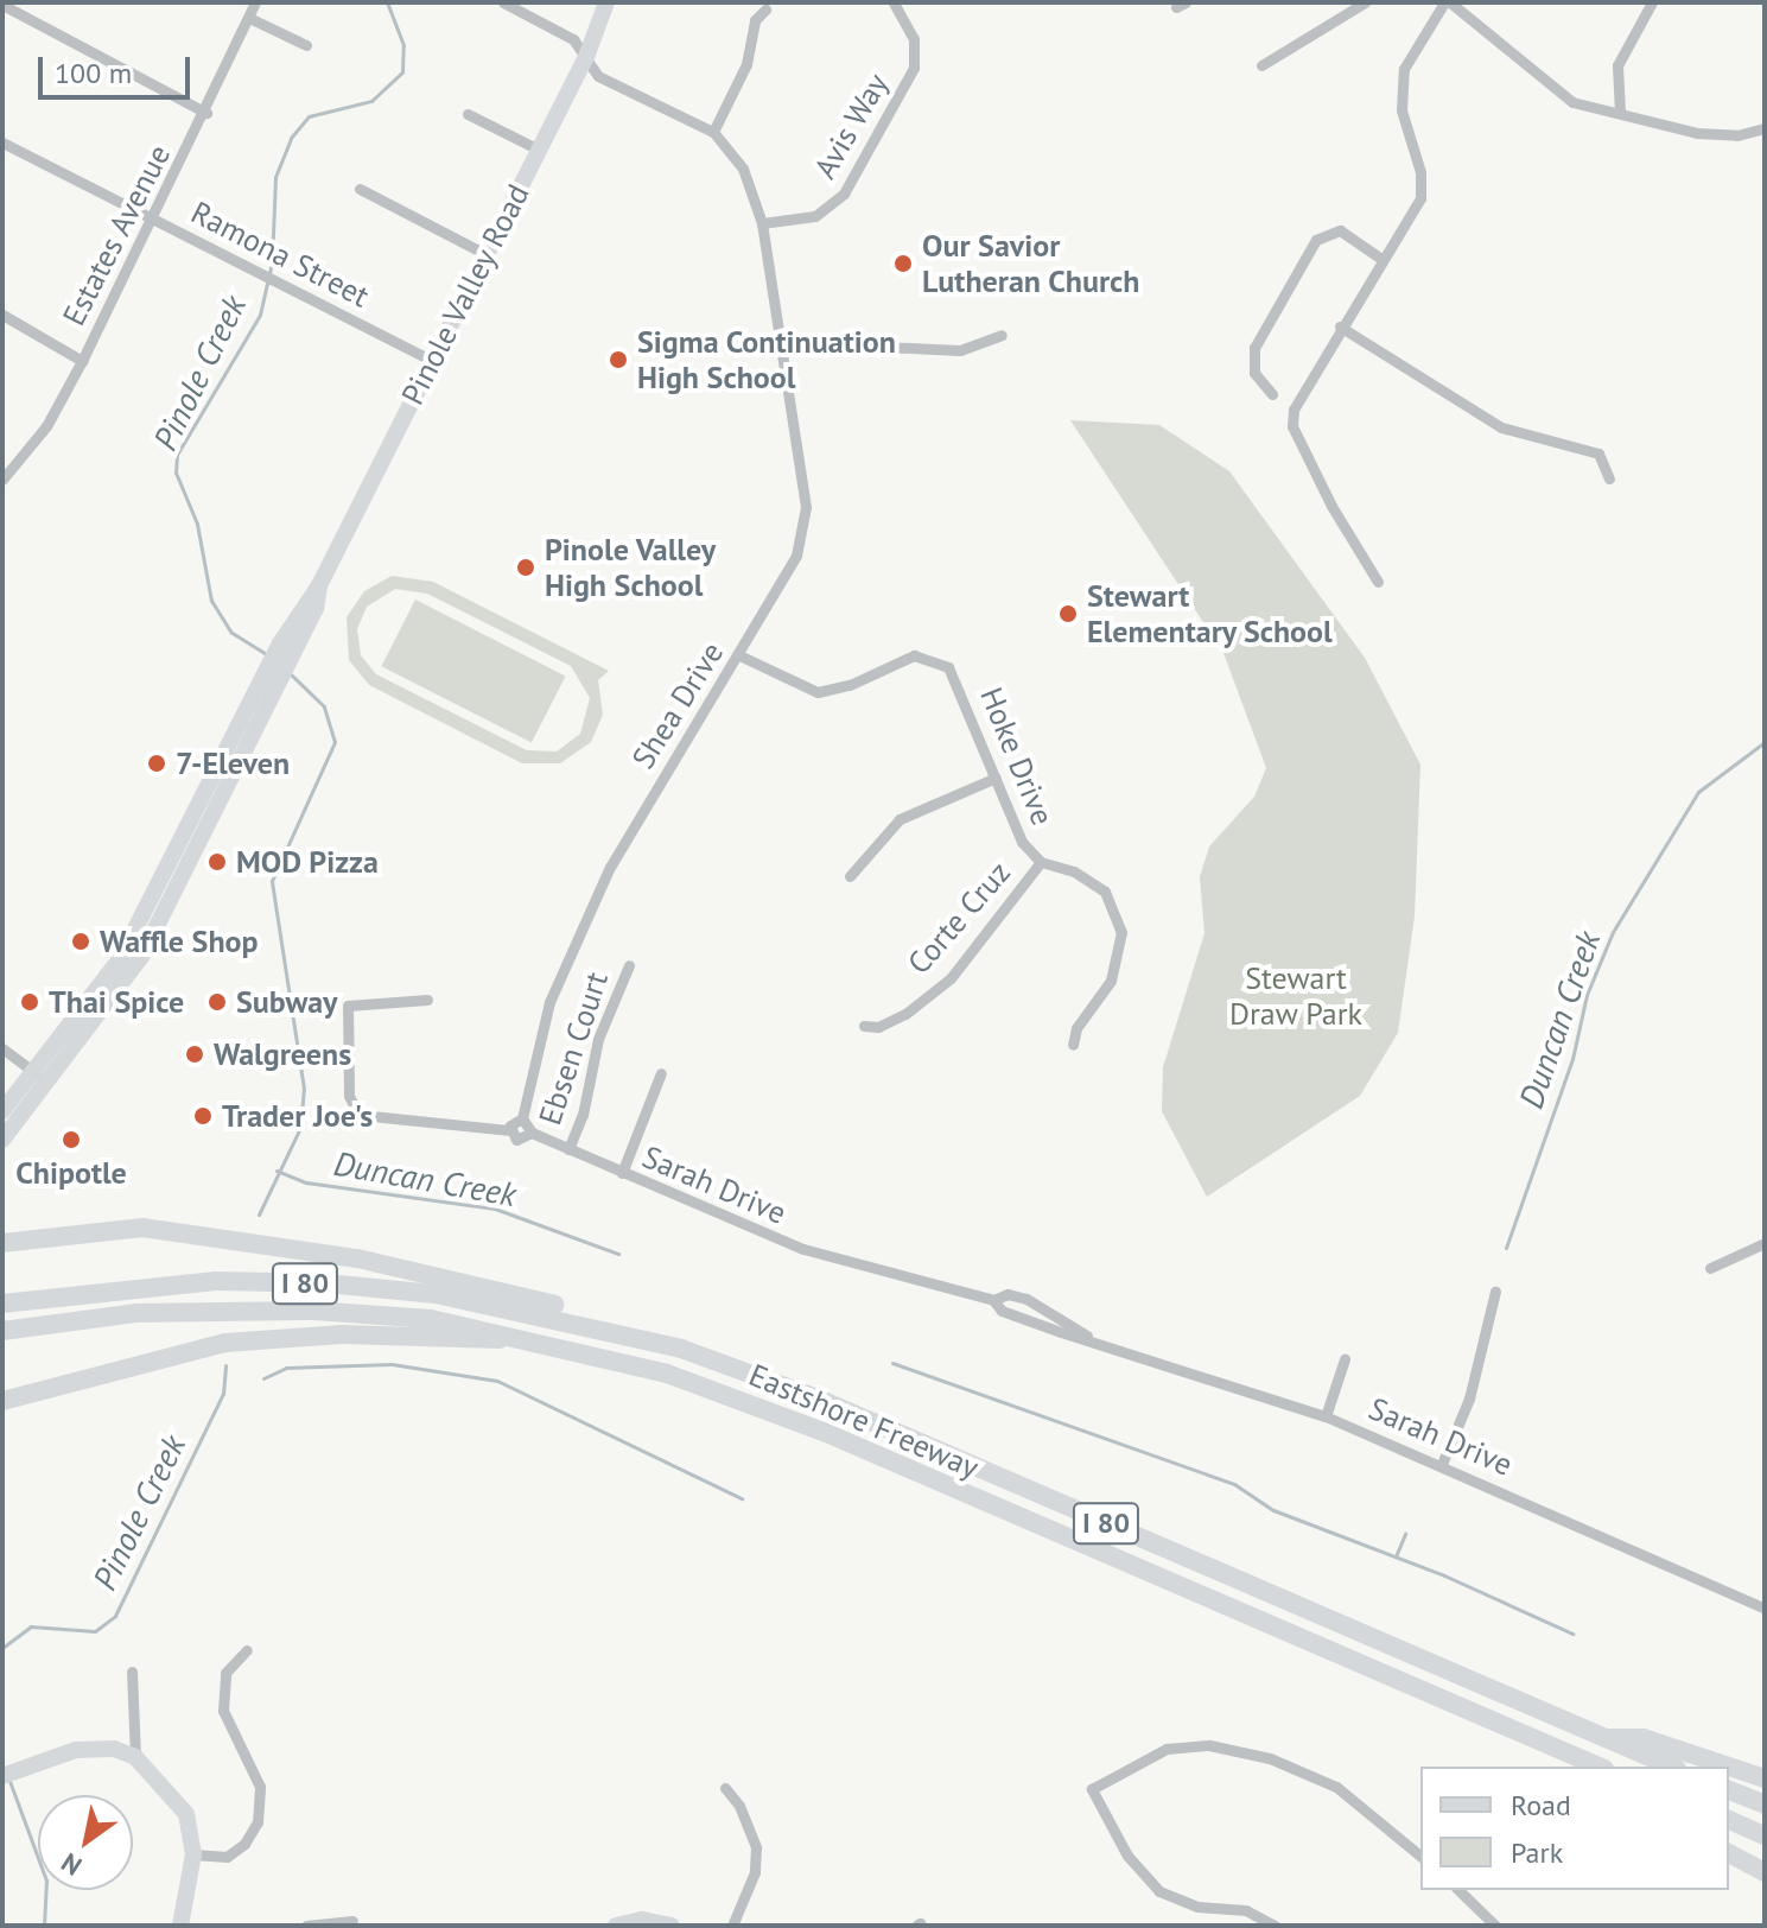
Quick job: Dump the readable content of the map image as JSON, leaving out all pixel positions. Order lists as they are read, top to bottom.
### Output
{
  "streets": {
    "highway": ["I 80", "Eastshore Freeway"],
    "main road": ["Pinole Valley Road"],
    "street": [
      "Avis Way",
      "Estates Avenue",
      "Ramona Street",
      "Shea Drive",
      "Hoke Drive",
      "Corte Cruz",
      "Ebsen Court",
      "Sarah Drive"
    ]
  },
  "crossings": [
    ["Avis Way", "Shea Drive"],
    ["Estates Avenue", "Ramona Street"],
    ["Ramona Street", "Pinole Valley Road"],
    ["Pinole Valley Road", "Shea Drive"],
    ["Shea Drive", "Hoke Drive"],
    ["Hoke Drive", "Corte Cruz"],
    ["Ebsen Court", "Sarah Drive"]
  ],
  "water": ["Pinole Creek", "Duncan Creek"],
  "parks": ["Stewart Draw Park"],
  "places": [
    "Our Savior Lutheran Church",
    "Sigma Continuation High School",
    "Pinole Valley High School",
    "Stewart Elementary School",
    "7-Eleven",
    "MOD Pizza",
    "Waffle Shop",
    "Thai Spice",
    "Subway",
    "Walgreens",
    "Trader Joe's",
    "Chipotle"
  ],
  "legend": ["Road", "Park"],
  "scale_bar": "100 m",
  "north": "bottom left"
}
